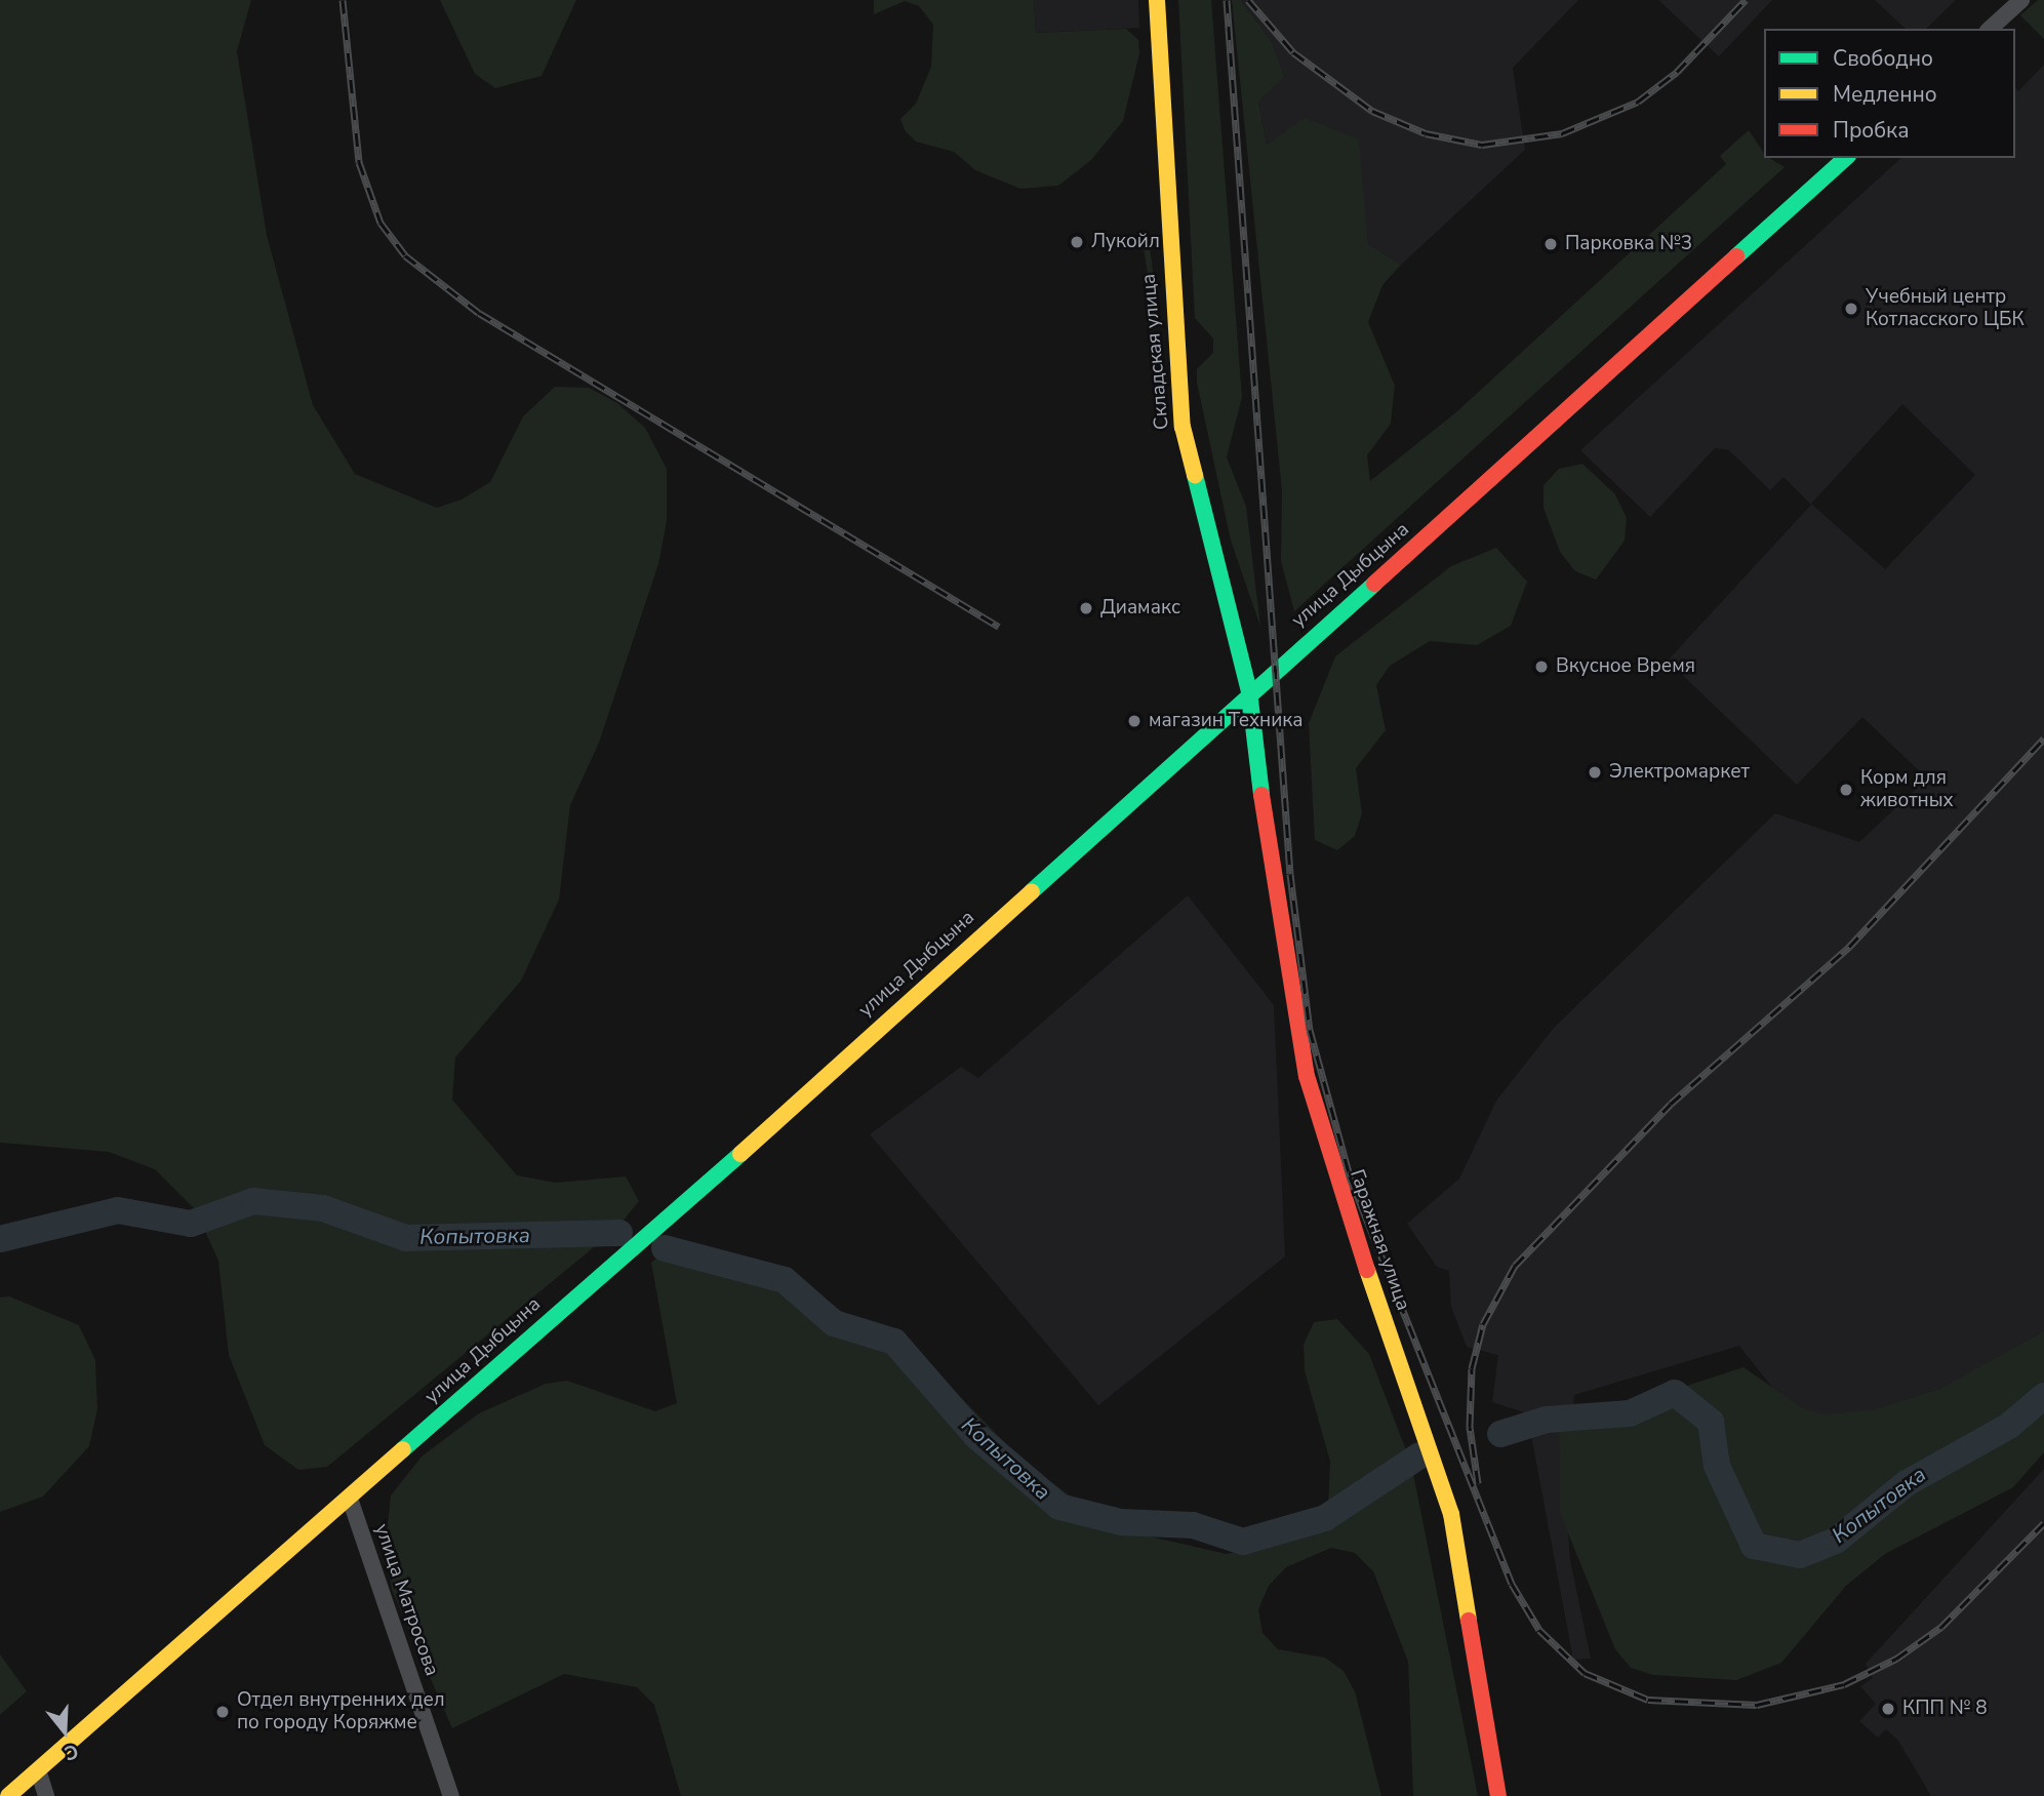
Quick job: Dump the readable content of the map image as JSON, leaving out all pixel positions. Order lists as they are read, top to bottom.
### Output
{
  "streets": {
    "street": [
      "Складская улица",
      "улица Дыбцына",
      "Гаражная улица",
      "улица Матросова"
    ]
  },
  "crossings": [
    ["Складская улица", "улица Дыбцына"],
    ["Складская улица", "Гаражная улица"],
    ["улица Дыбцына", "Гаражная улица"],
    ["улица Дыбцына", "улица Матросова"]
  ],
  "water": ["Копытовка"],
  "places": [
    "Лукойл",
    "Парковка №3",
    "Учебный центр Котласского ЦБК",
    "Диамакс",
    "Вкусное Время",
    "магазин Техника",
    "Электромаркет",
    "Корм для животных",
    "КПП № 8",
    "Отдел внутренних дел по городу Коряжме"
  ],
  "legend": ["Свободно", "Медленно", "Пробка"],
  "north": "bottom"
}
